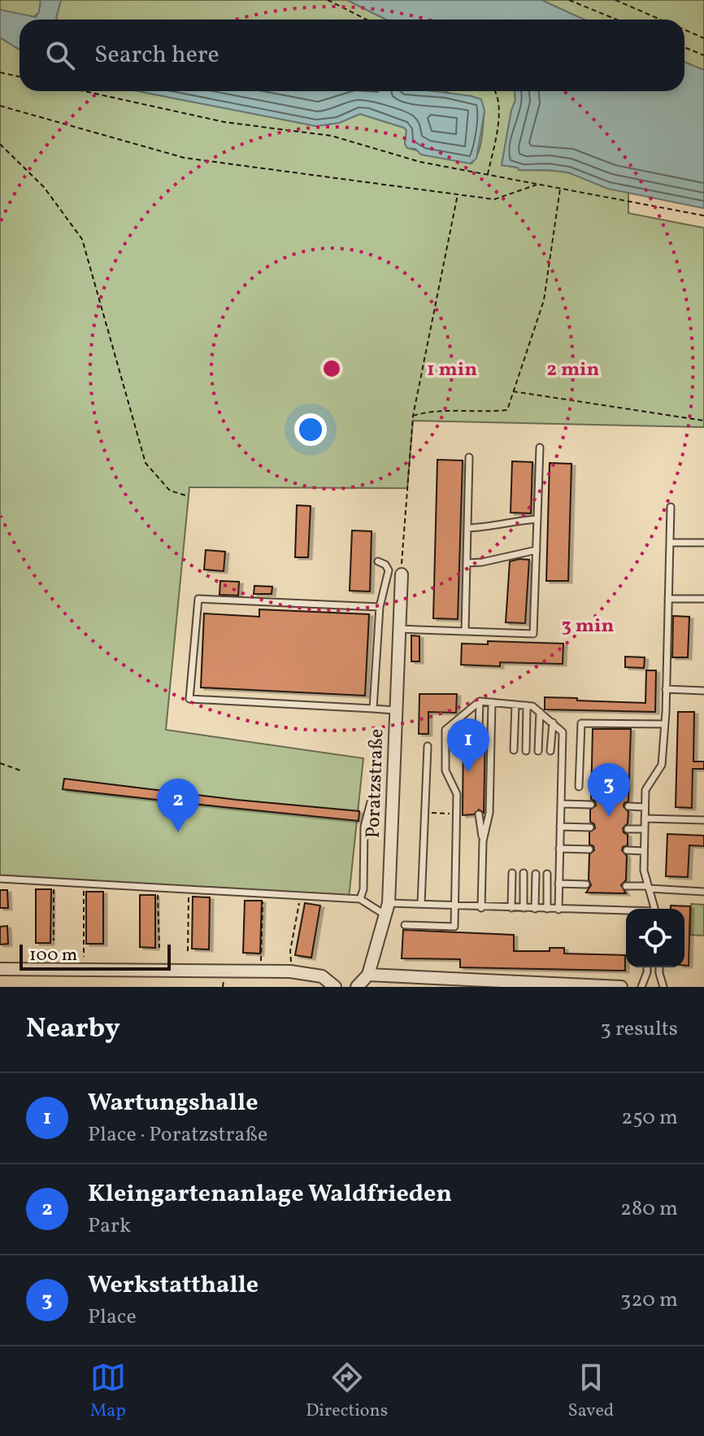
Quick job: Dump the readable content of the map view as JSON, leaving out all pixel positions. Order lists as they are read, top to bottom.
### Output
{
  "streets": {
    "street": ["Poratzstraße"]
  },
  "scale_bar": "100 m",
  "page": {
    "search": "Search here",
    "pins": ["1", "3", "2"],
    "scale": "100 m",
    "heading": ["Nearby", "3 results"],
    "list": [
      {
        "mark": "1",
        "name": "Wartungshalle",
        "note": "Place · Poratzstraße",
        "value": "250 m"
      },
      {
        "mark": "2",
        "name": "Kleingartenanlage Waldfrieden",
        "note": "Park",
        "value": "280 m"
      },
      {
        "mark": "3",
        "name": "Werkstatthalle",
        "note": "Place",
        "value": "320 m"
      }
    ],
    "nav": ["Map", "Directions", "Saved"]
  },
  "rings": ["1 min", "2 min", "3 min"]
}
